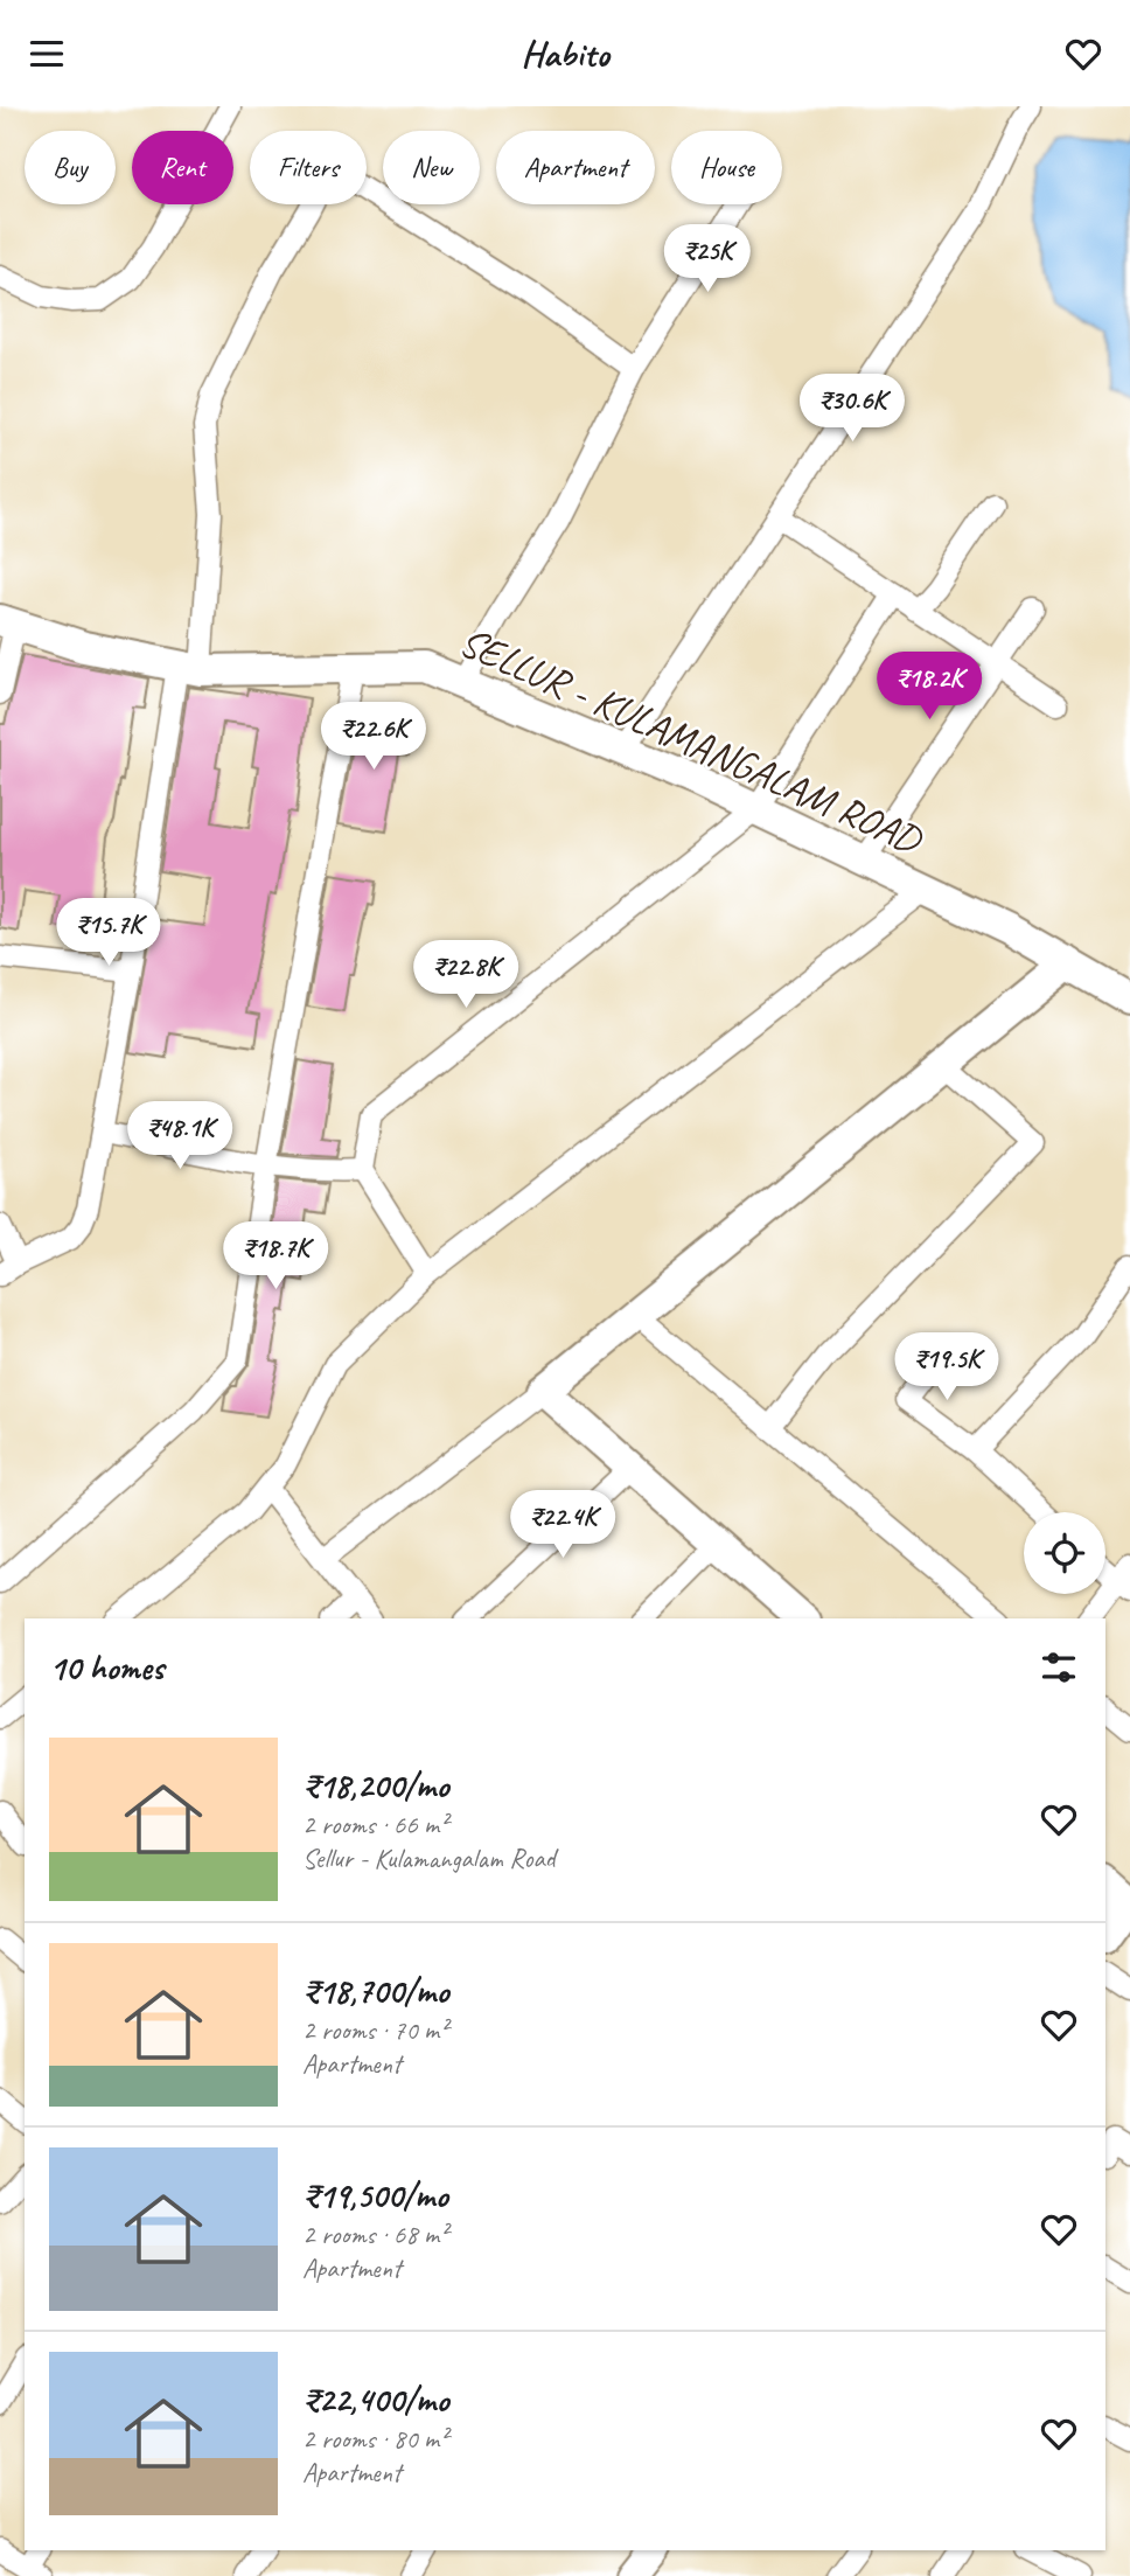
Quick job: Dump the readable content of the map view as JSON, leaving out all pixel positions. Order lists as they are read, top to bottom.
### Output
{
  "streets": {
    "main road": ["SELLUR - KULAMANGALAM ROAD"]
  },
  "page": {
    "header": "Habito",
    "chip": [
      "Buy",
      "Rent",
      "Filters",
      "New",
      "Apartment",
      "House"
    ],
    "price": [
      "₹25K",
      "₹30.6K",
      "₹18.2K",
      "₹22.6K",
      "₹15.7K",
      "₹22.8K",
      "₹48.1K",
      "₹18.7K",
      "₹19.5K",
      "₹22.4K"
    ],
    "heading": "10 homes",
    "list": [
      {
        "name": "₹18,200/mo",
        "note": "2 rooms · 66 m² · Sellur - Kulamangalam Road"
      },
      {
        "name": "₹18,700/mo",
        "note": "2 rooms · 70 m² · Apartment"
      },
      {
        "name": "₹19,500/mo",
        "note": "2 rooms · 68 m² · Apartment"
      },
      {
        "name": "₹22,400/mo",
        "note": "2 rooms · 80 m² · Apartment"
      }
    ]
  }
}
